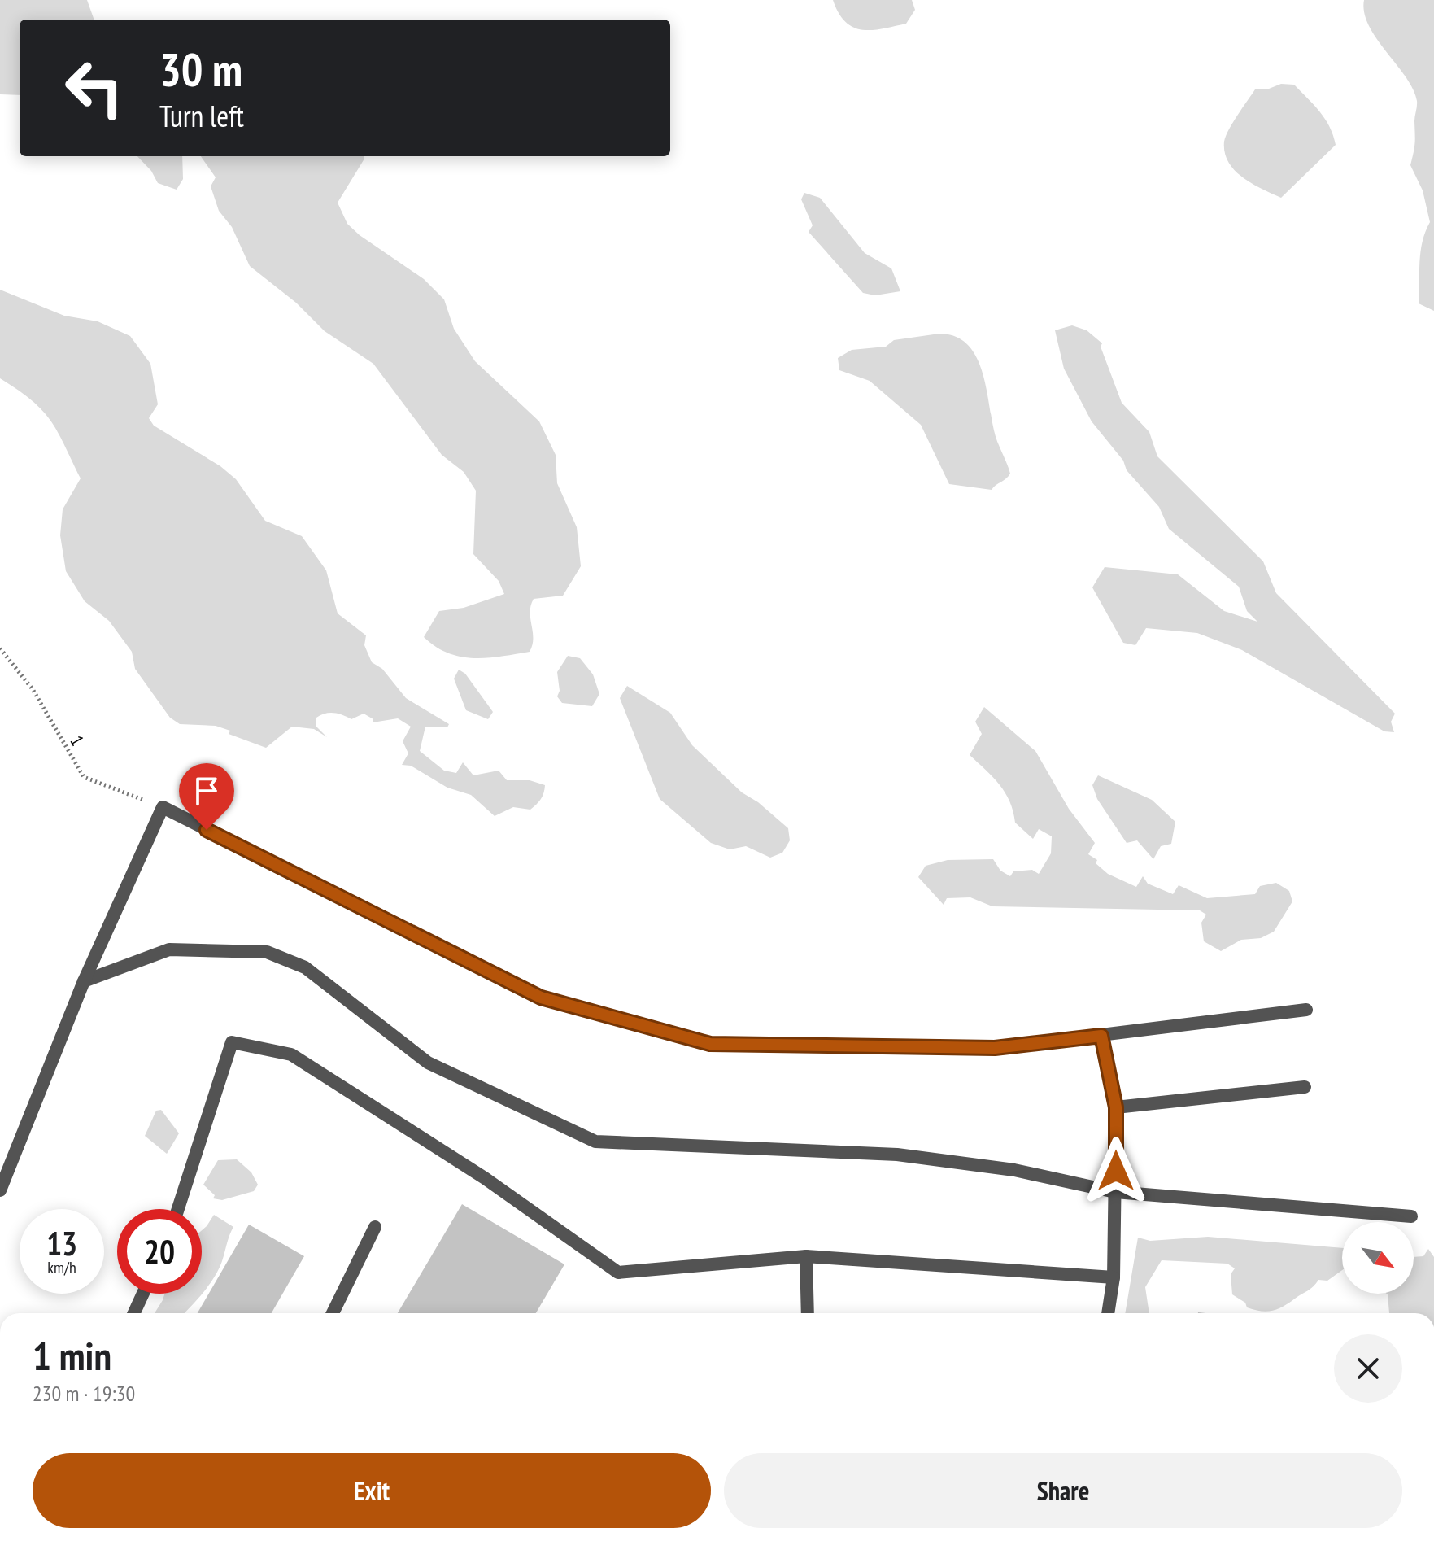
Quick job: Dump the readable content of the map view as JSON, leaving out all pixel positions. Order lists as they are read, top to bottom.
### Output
{
  "streets": {
    "path": ["1"]
  },
  "north": "bottom right",
  "page": {
    "turn": ["30 m", "Turn left"],
    "speed": "13 km/h",
    "limit": "20",
    "heading": ["1 min", "230 m · 19:30"],
    "buttons": ["Exit", "Share"]
  }
}
